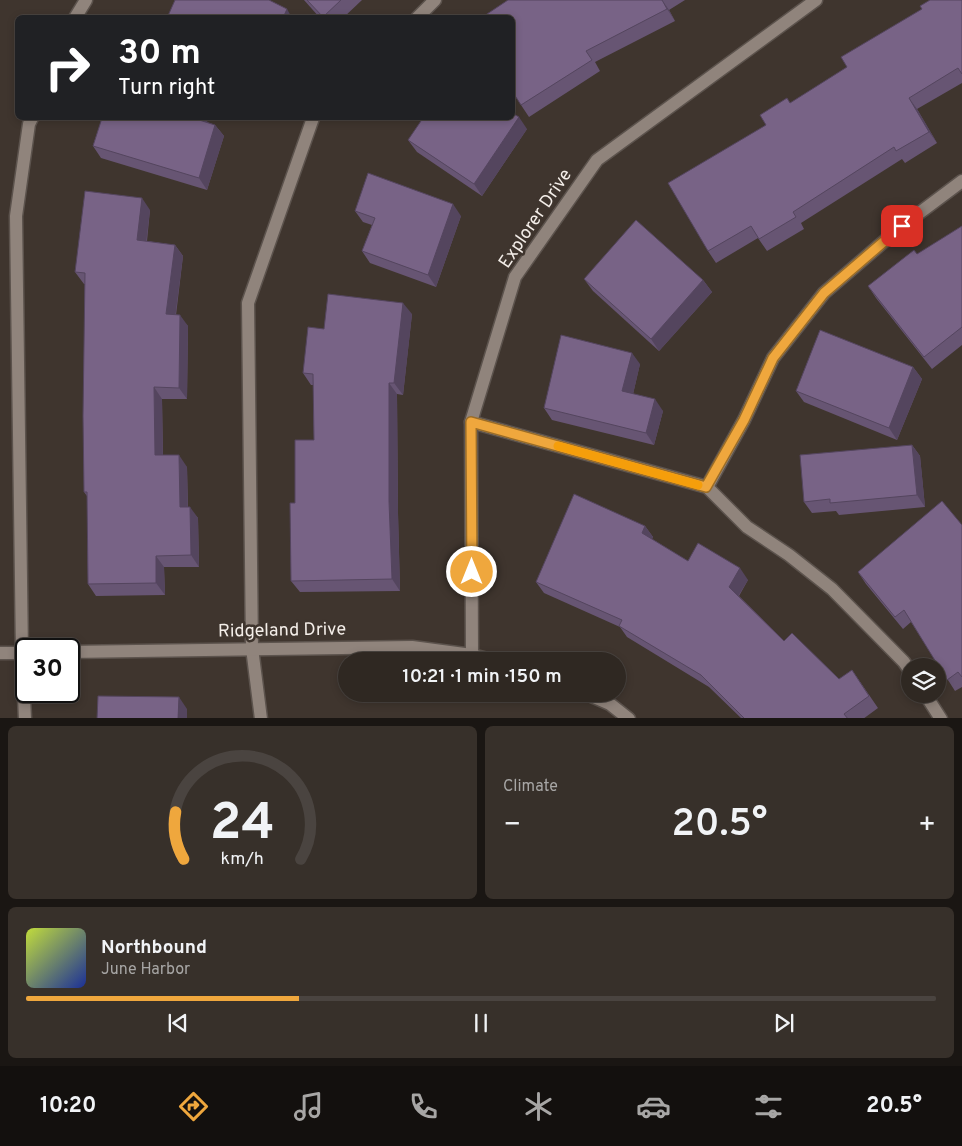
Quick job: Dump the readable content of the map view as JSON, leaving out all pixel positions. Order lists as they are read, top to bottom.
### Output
{
  "streets": {
    "street": ["Explorer Drive", "Ridgeland Drive"]
  },
  "page": {
    "turn": ["30 m", "Turn right"],
    "limit": "30",
    "trip": "10:21 · 1 min · 150 m",
    "tile": "Climate",
    "heat": ["−", "20.5°", "+"],
    "song": ["Northbound", "June Harbor"],
    "tabs": ["10:20", "20.5°"],
    "gauge": ["24", "km/h"]
  }
}
